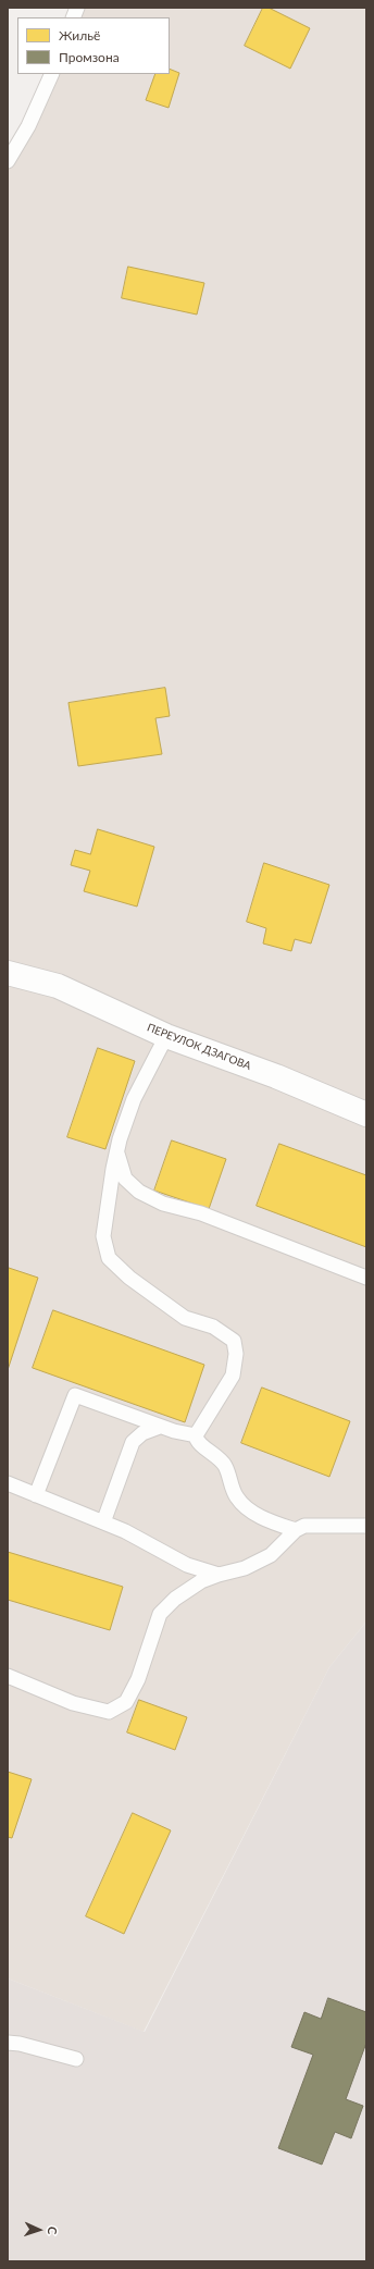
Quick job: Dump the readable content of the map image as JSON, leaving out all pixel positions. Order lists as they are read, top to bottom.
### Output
{
  "streets": {
    "street": ["ПЕРЕУЛОК ДЗАГОВА"]
  },
  "legend": ["Жильё", "Промзона"],
  "north": "right"
}
